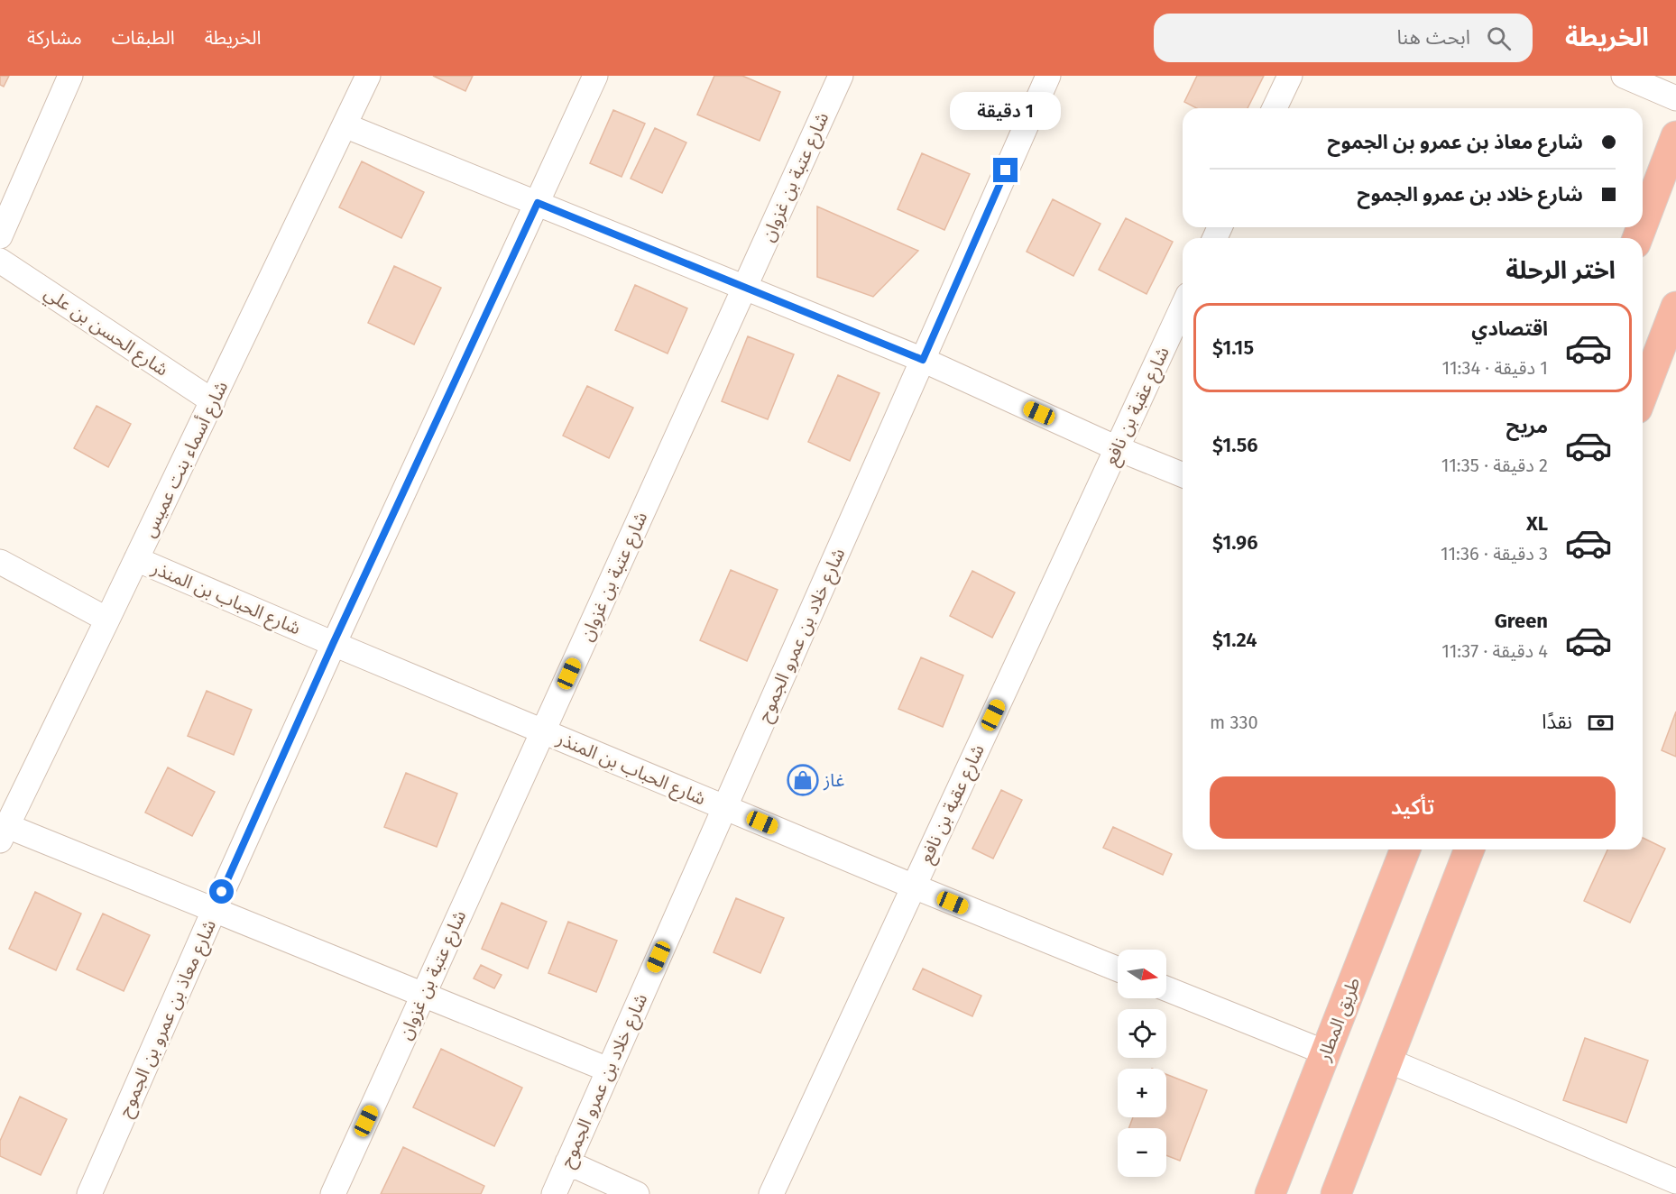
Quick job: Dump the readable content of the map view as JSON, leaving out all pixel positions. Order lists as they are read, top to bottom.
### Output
{
  "streets": {
    "highway": ["طريق المطار"],
    "street": [
      "شارع عتبة بن غزوان",
      "شارع الحسن بن علي",
      "شارع عقبة بن نافع",
      "شارع أسماء بنت عميس",
      "شارع الحباب بن المنذر",
      "شارع خلاد بن عمرو الجموح",
      "شارع معاذ بن عمرو بن الجموح"
    ]
  },
  "crossings": [
    ["شارع عتبة بن غزوان", "شارع الحباب بن المنذر"],
    ["شارع الحسن بن علي", "شارع أسماء بنت عميس"],
    ["شارع عقبة بن نافع", "شارع الحباب بن المنذر"],
    ["شارع أسماء بنت عميس", "شارع الحباب بن المنذر"],
    ["شارع الحباب بن المنذر", "شارع خلاد بن عمرو الجموح"],
    ["شارع الحباب بن المنذر", "شارع معاذ بن عمرو بن الجموح"]
  ],
  "places": {
    "shop": ["غاز"]
  },
  "north": "right",
  "page": {
    "header": "الخريطة",
    "search": "ابحث هنا",
    "nav": ["الخريطة", "الطبقات", "مشاركة"],
    "bubble": "1 دقيقة",
    "banner": ["شارع معاذ بن عمرو بن الجموح", "شارع خلاد بن عمرو الجموح"],
    "heading": "اختر الرحلة",
    "list": [
      {
        "name": "اقتصادي",
        "note": "1 دقيقة · 11:34",
        "value": "$1.15"
      },
      {
        "name": "مريح",
        "note": "2 دقيقة · 11:35",
        "value": "$1.56"
      },
      {
        "name": "XL",
        "note": "3 دقيقة · 11:36",
        "value": "$1.96"
      },
      {
        "name": "Green",
        "note": "4 دقيقة · 11:37",
        "value": "$1.24"
      }
    ],
    "pay": ["نقدًا", "330 m"],
    "buttons": "تأكيد",
    "map_buttons": ["+", "−"]
  }
}
